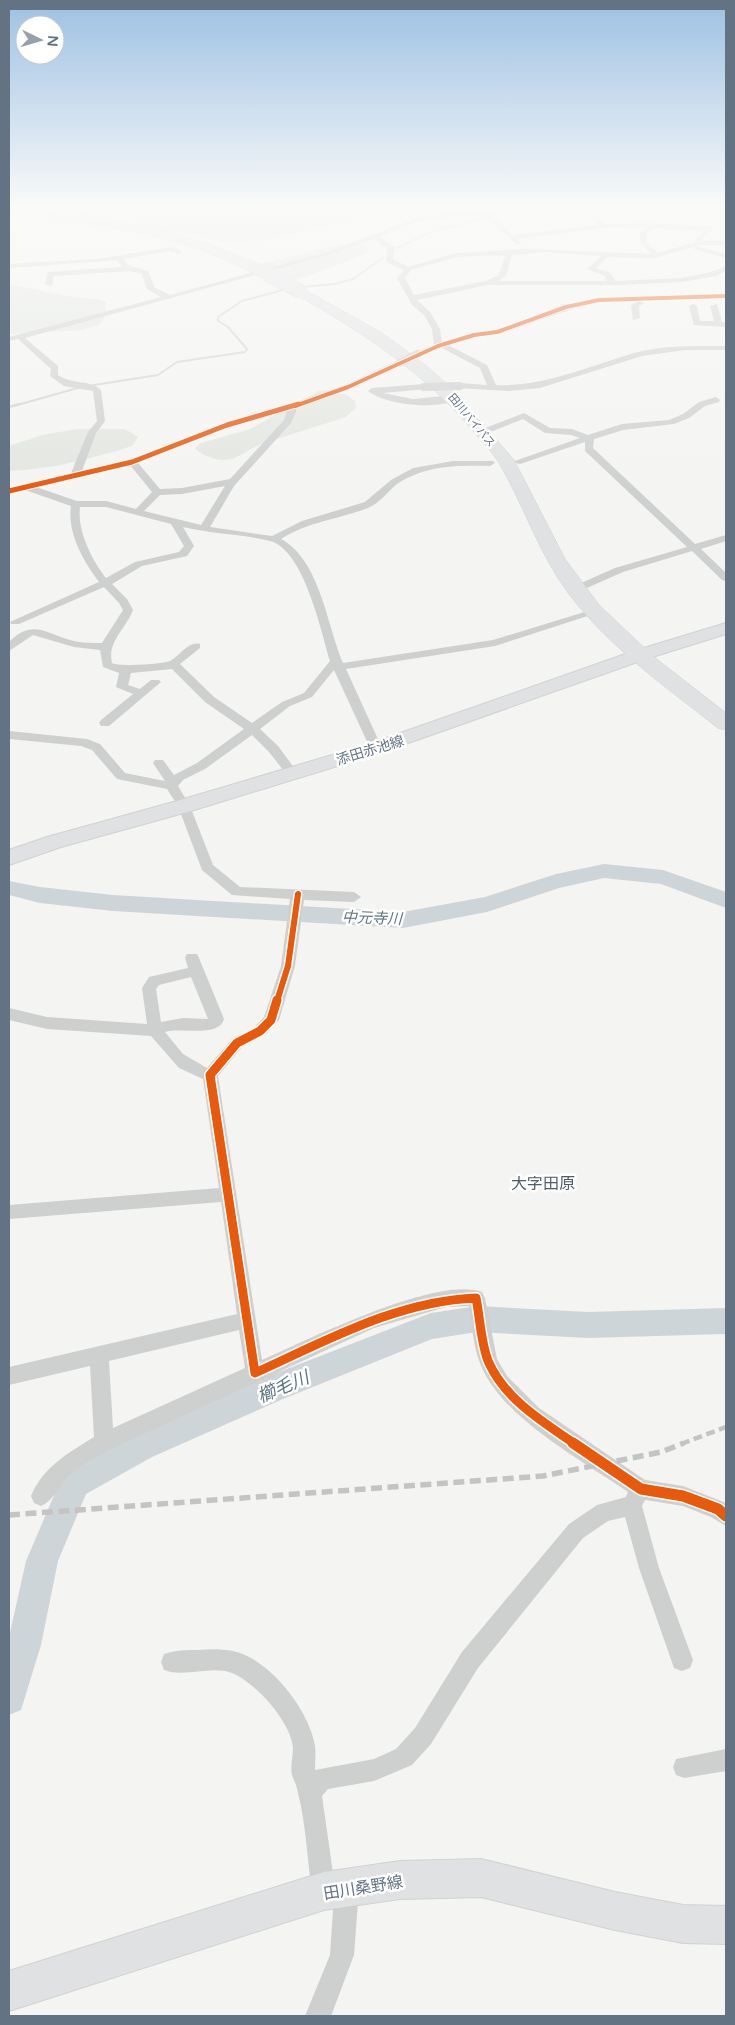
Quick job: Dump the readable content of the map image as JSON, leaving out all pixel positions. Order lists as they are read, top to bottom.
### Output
{
  "streets": {
    "highway": ["田川バイパス"],
    "main road": ["添田赤池線", "田川桑野線"]
  },
  "crossings": [
    ["田川バイパス", "添田赤池線"]
  ],
  "districts": ["大字田原"],
  "water": ["中元寺川", "櫛毛川"],
  "north": "right"
}
